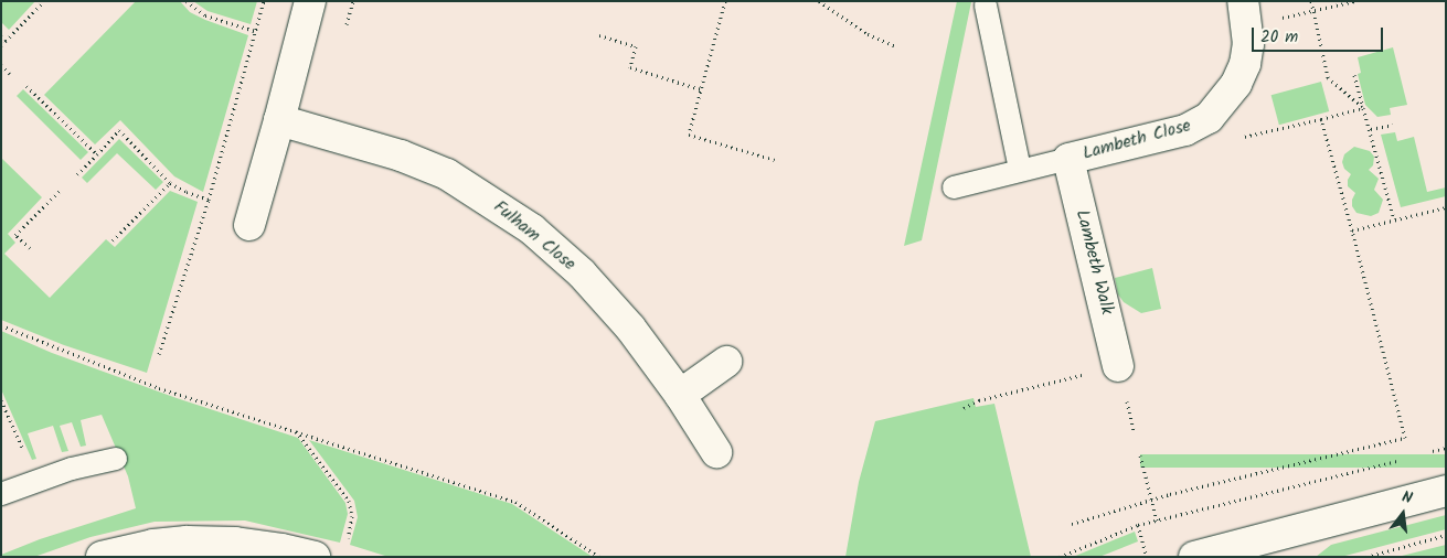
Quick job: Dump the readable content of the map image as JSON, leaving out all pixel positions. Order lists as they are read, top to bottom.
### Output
{
  "streets": {
    "street": ["Lambeth Close", "Fulham Close", "Lambeth Walk"]
  },
  "crossings": [
    ["Lambeth Close", "Lambeth Walk"]
  ],
  "scale_bar": "20 m",
  "north": "top"
}
